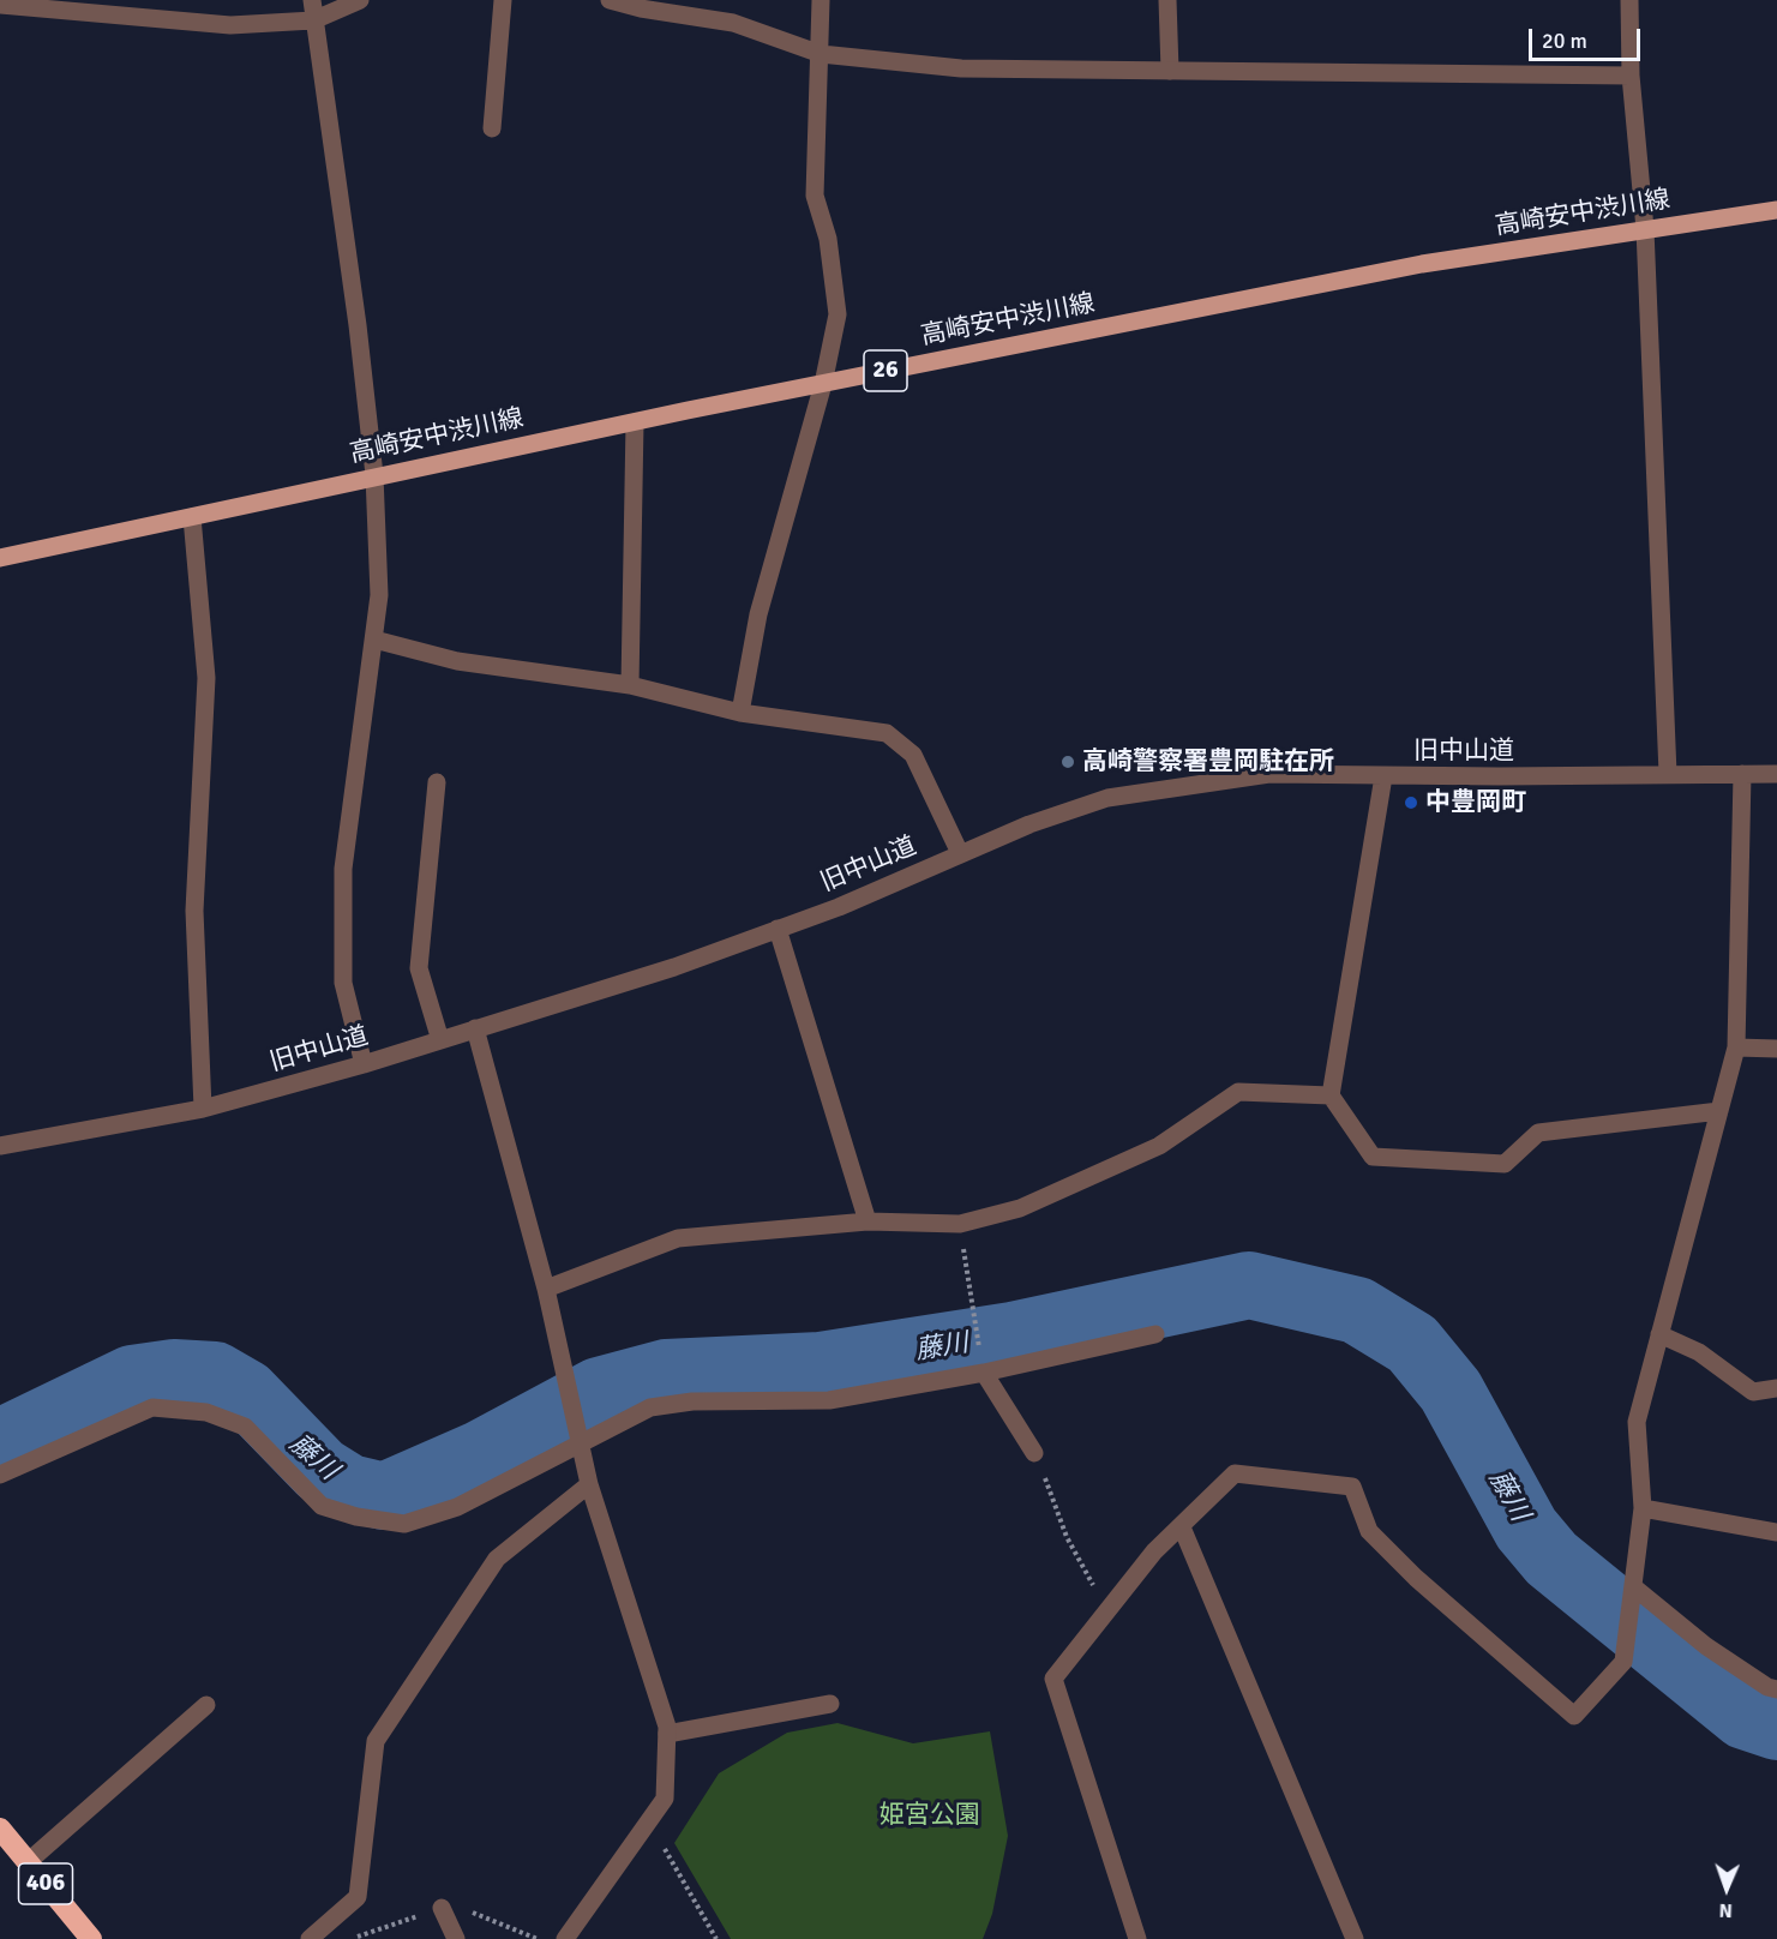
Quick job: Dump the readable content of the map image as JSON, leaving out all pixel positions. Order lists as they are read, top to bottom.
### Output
{
  "streets": {
    "highway": ["406"],
    "main road": ["高崎安中渋川線", "26"],
    "street": ["旧中山道"]
  },
  "water": ["藤川"],
  "parks": ["姫宮公園"],
  "places": ["高崎警察署豊岡駐在所", "中豊岡町"],
  "scale_bar": "20 m",
  "north": "bottom"
}
